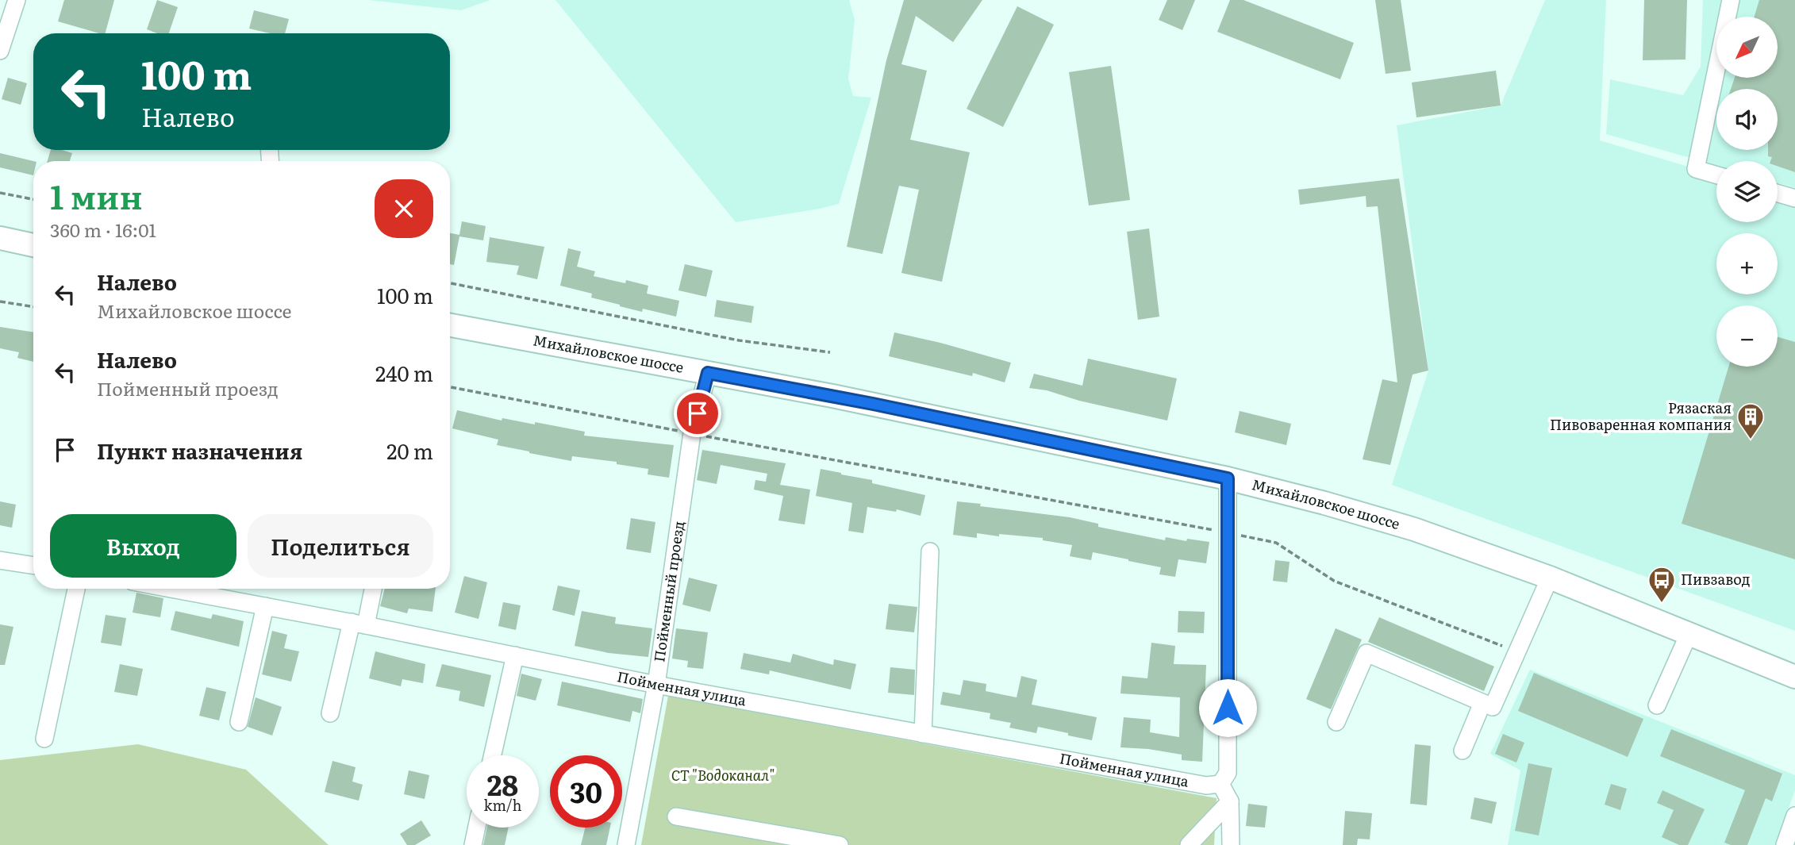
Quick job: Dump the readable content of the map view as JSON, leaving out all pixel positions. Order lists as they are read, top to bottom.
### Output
{
  "streets": {
    "main road": ["Михайловское шоссе"],
    "street": ["Пойменный проезд", "Пойменная улица"]
  },
  "crossings": [
    ["Михайловское шоссе", "Пойменный проезд"],
    ["Пойменный проезд", "Пойменная улица"]
  ],
  "parks": ["СТ \"Водоканал\""],
  "places": {
    "building": ["Рязаская Пивоваренная компания"],
    "bus stop": ["Пивзавод"]
  },
  "north": "bottom left",
  "page": {
    "map_buttons": ["+", "−"],
    "turn": ["100 m", "Налево"],
    "heading": ["1 мин", "360 m · 16:01"],
    "list": [
      {
        "name": "Налево",
        "note": "Михайловское шоссе",
        "value": "100 m"
      },
      {
        "name": "Налево",
        "note": "Пойменный проезд",
        "value": "240 m"
      },
      {
        "name": "Пункт назначения",
        "value": "20 m"
      }
    ],
    "buttons": ["Выход", "Поделиться"],
    "speed": "28 km/h",
    "limit": "30"
  }
}
